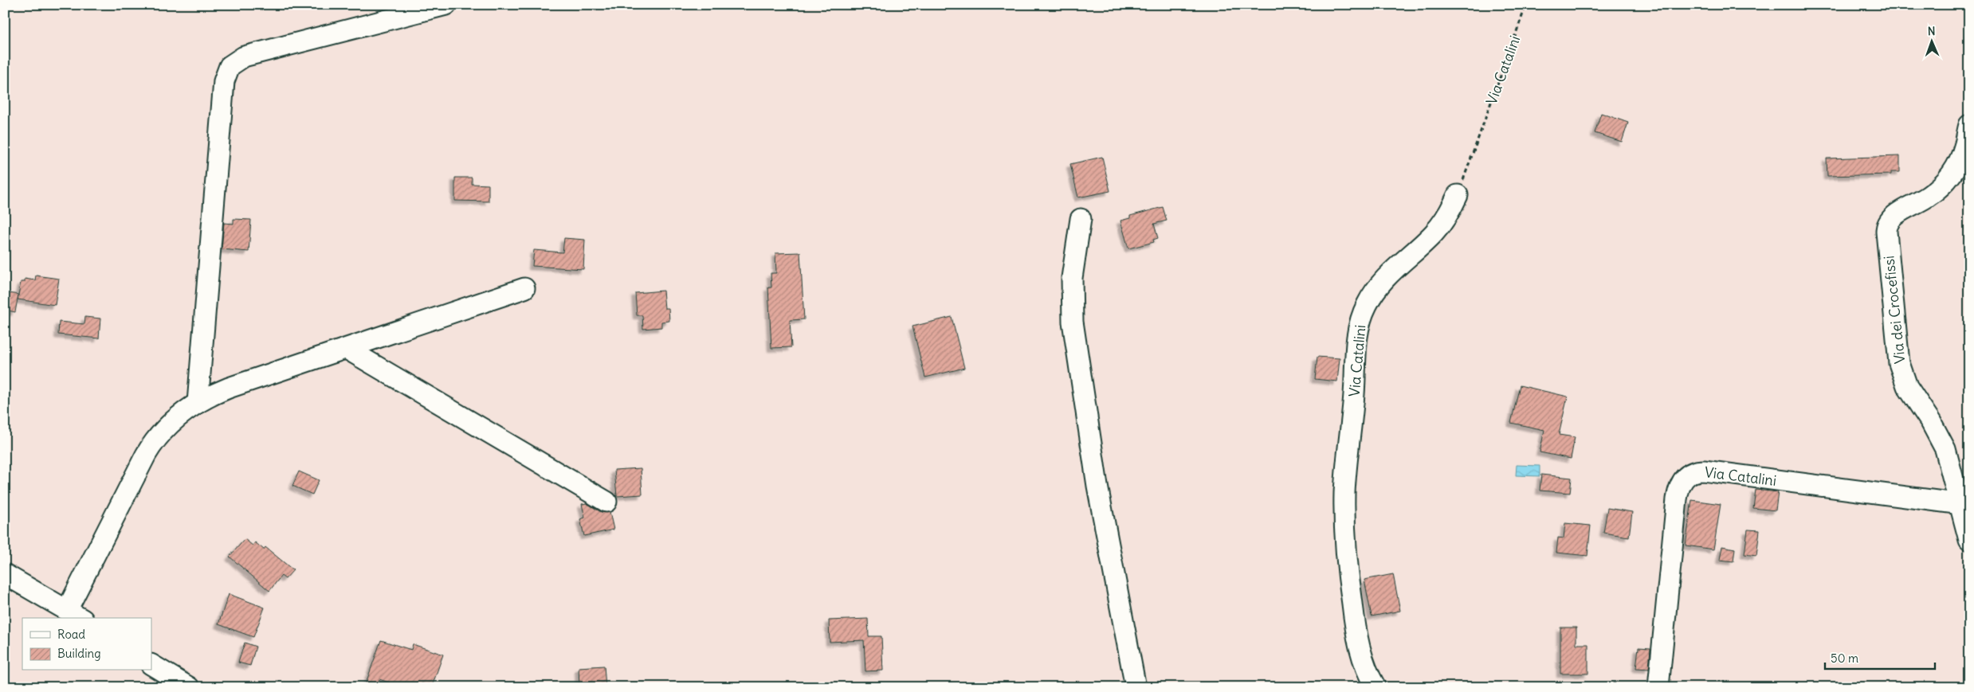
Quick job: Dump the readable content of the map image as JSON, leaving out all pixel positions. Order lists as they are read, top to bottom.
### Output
{
  "streets": {
    "street": ["Via Catalini", "Via dei Crocefissi"]
  },
  "crossings": [
    ["Via Catalini", "Via dei Crocefissi"]
  ],
  "legend": ["Road", "Building"],
  "scale_bar": "50 m",
  "north": "top"
}
